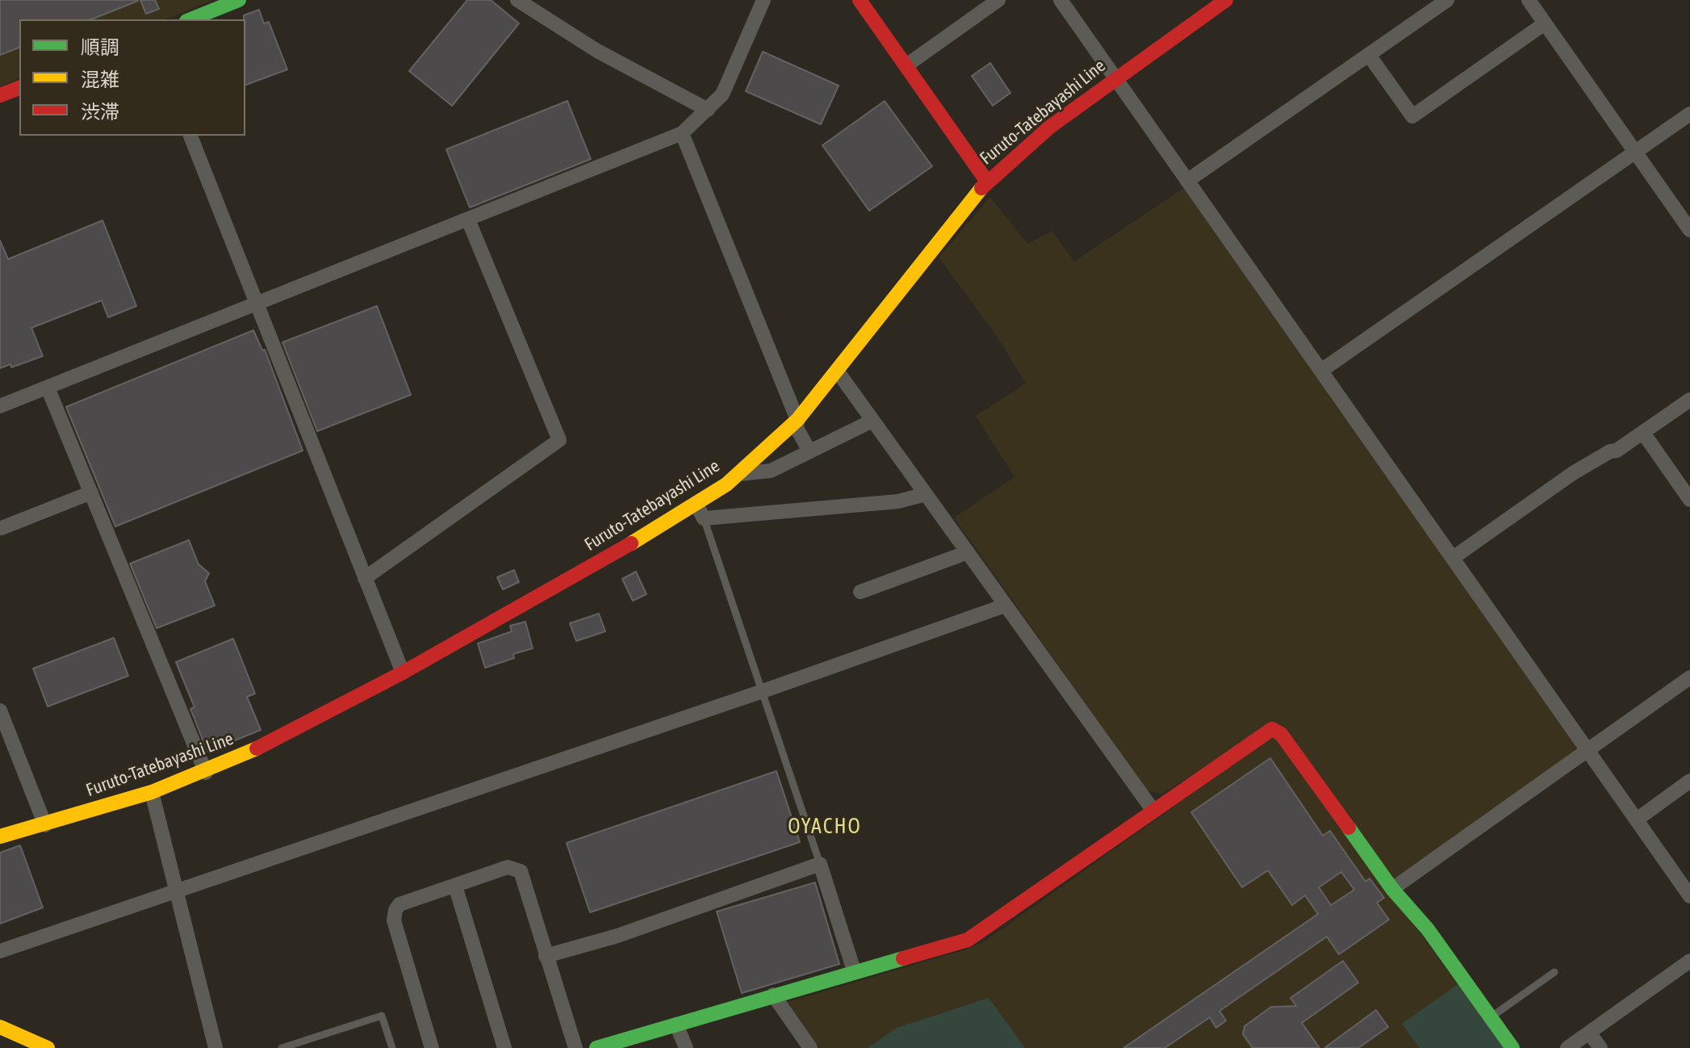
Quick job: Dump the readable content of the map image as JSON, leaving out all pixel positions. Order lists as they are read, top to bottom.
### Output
{
  "streets": {
    "street": ["Furuto-Tatebayashi Line"]
  },
  "districts": ["OYACHO"],
  "legend": ["順調", "混雑", "渋滞"]
}
